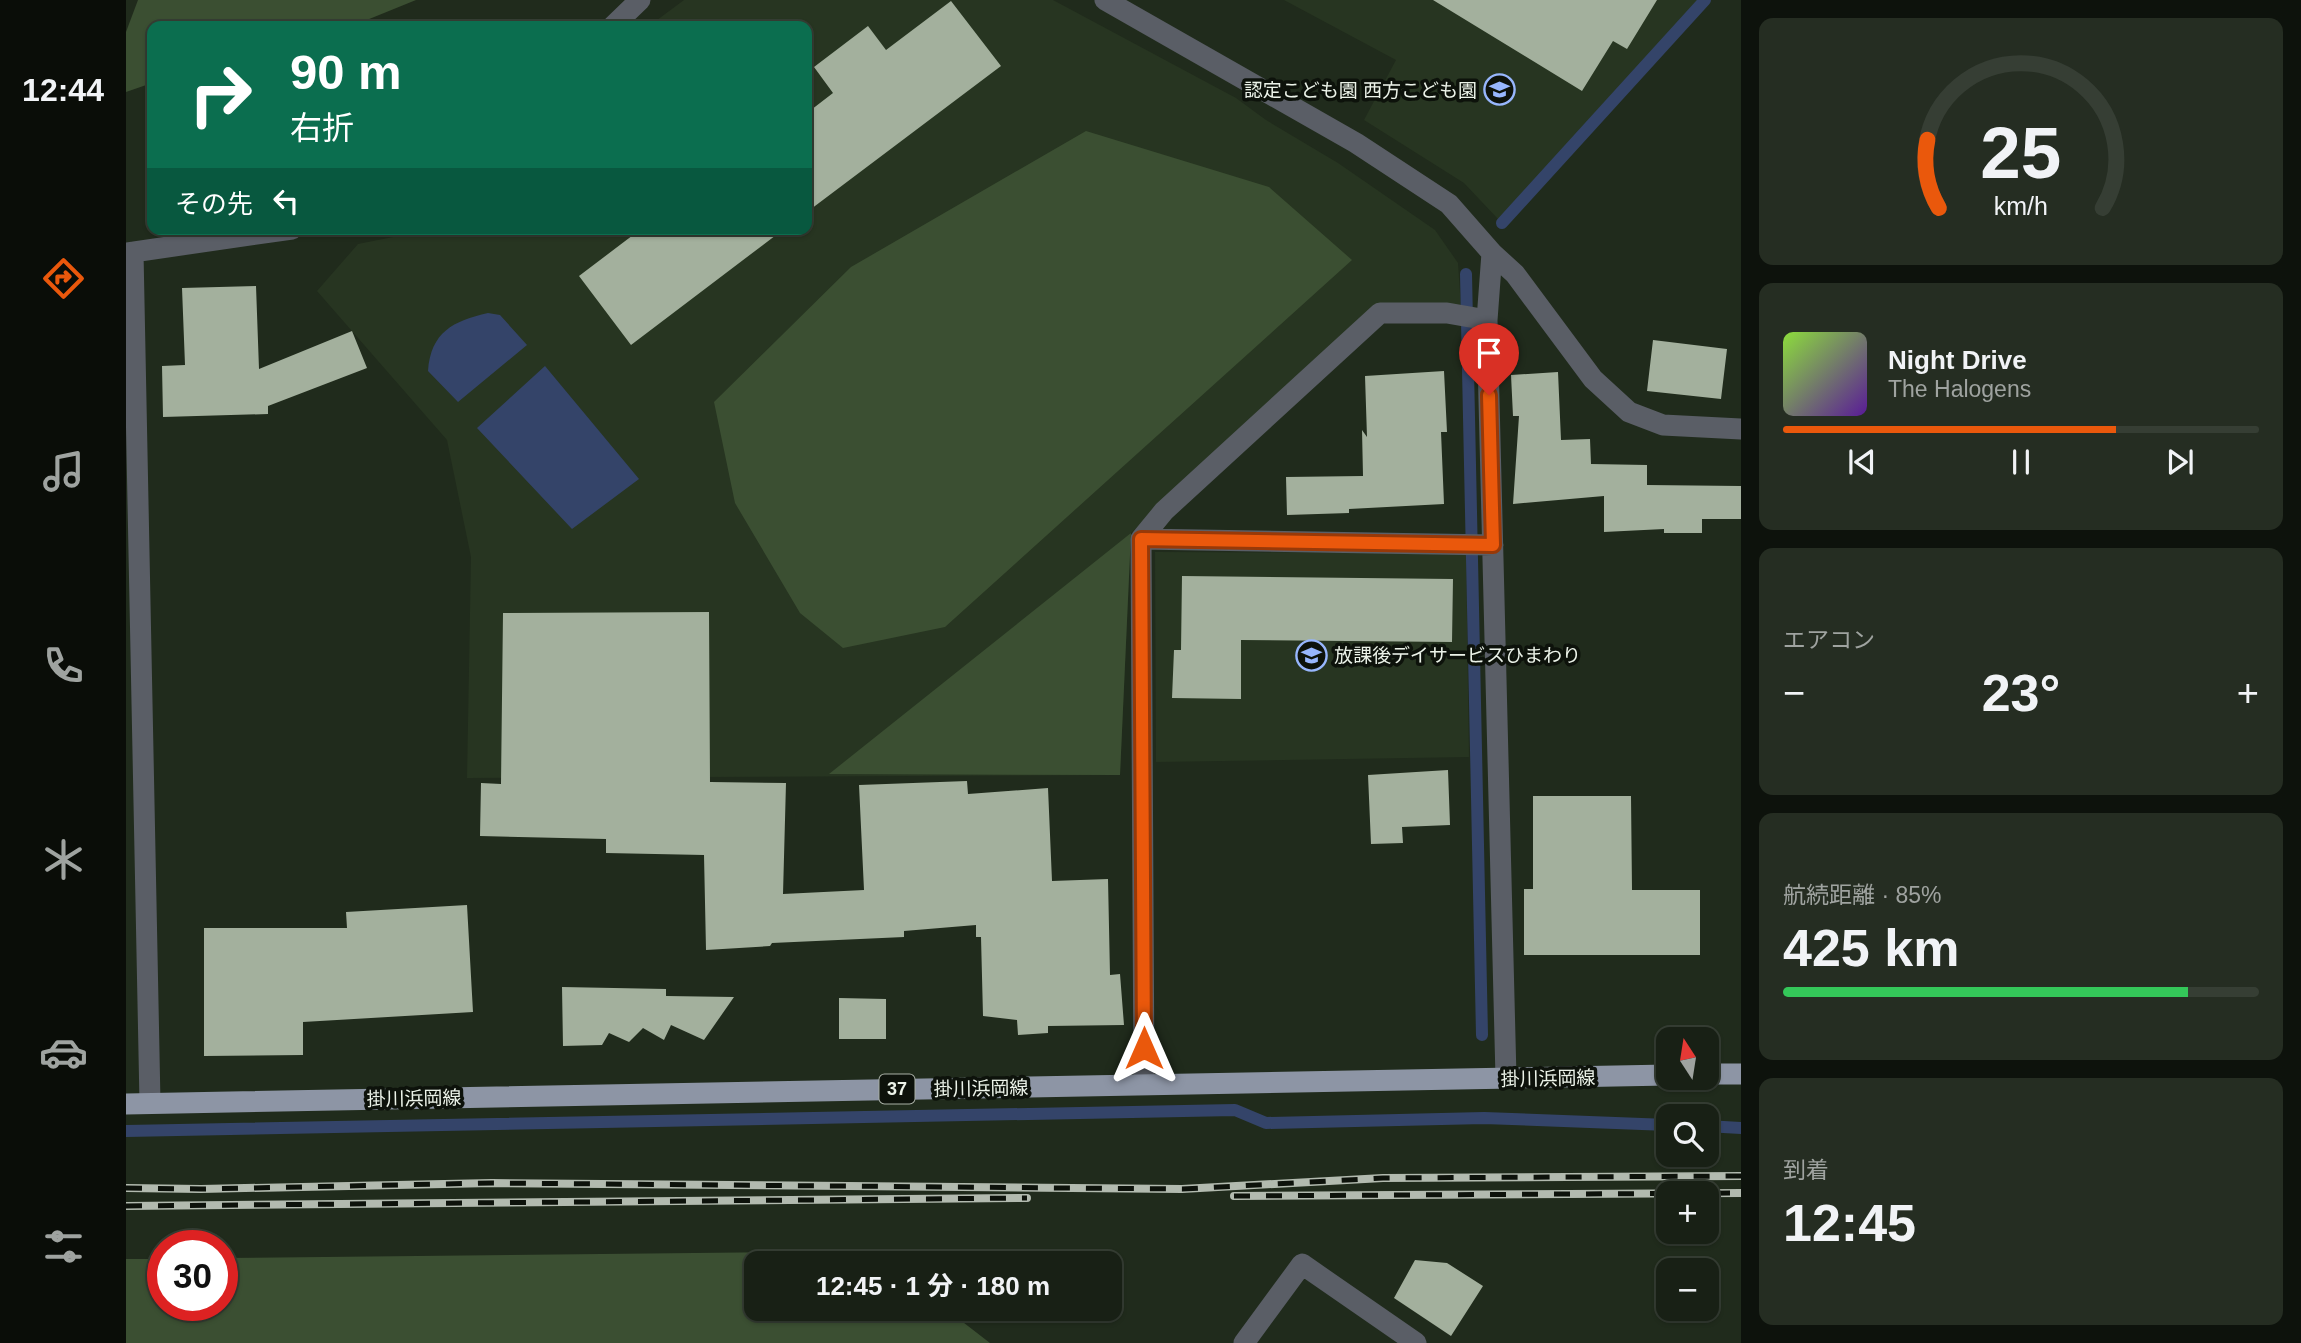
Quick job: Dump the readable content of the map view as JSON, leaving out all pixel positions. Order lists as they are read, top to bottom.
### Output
{
  "streets": {
    "main road": ["掛川浜岡線", "37"]
  },
  "places": {
    "school or university": ["認定こども園 西方こども園", "放課後デイサービスひまわり"]
  },
  "north": "top",
  "page": {
    "tabs": "12:44",
    "turn": ["90 m", "右折"],
    "then": "その先",
    "song": ["Night Drive", "The Halogens"],
    "tile": [
      "エアコン",
      ["航続距離 · 85%", "425 km"],
      ["到着", "12:45"]
    ],
    "heat": ["−", "23°", "+"],
    "map_buttons": ["+", "−"],
    "limit": "30",
    "trip": "12:45 · 1 分 · 180 m",
    "gauge": ["25", "km/h"]
  }
}
